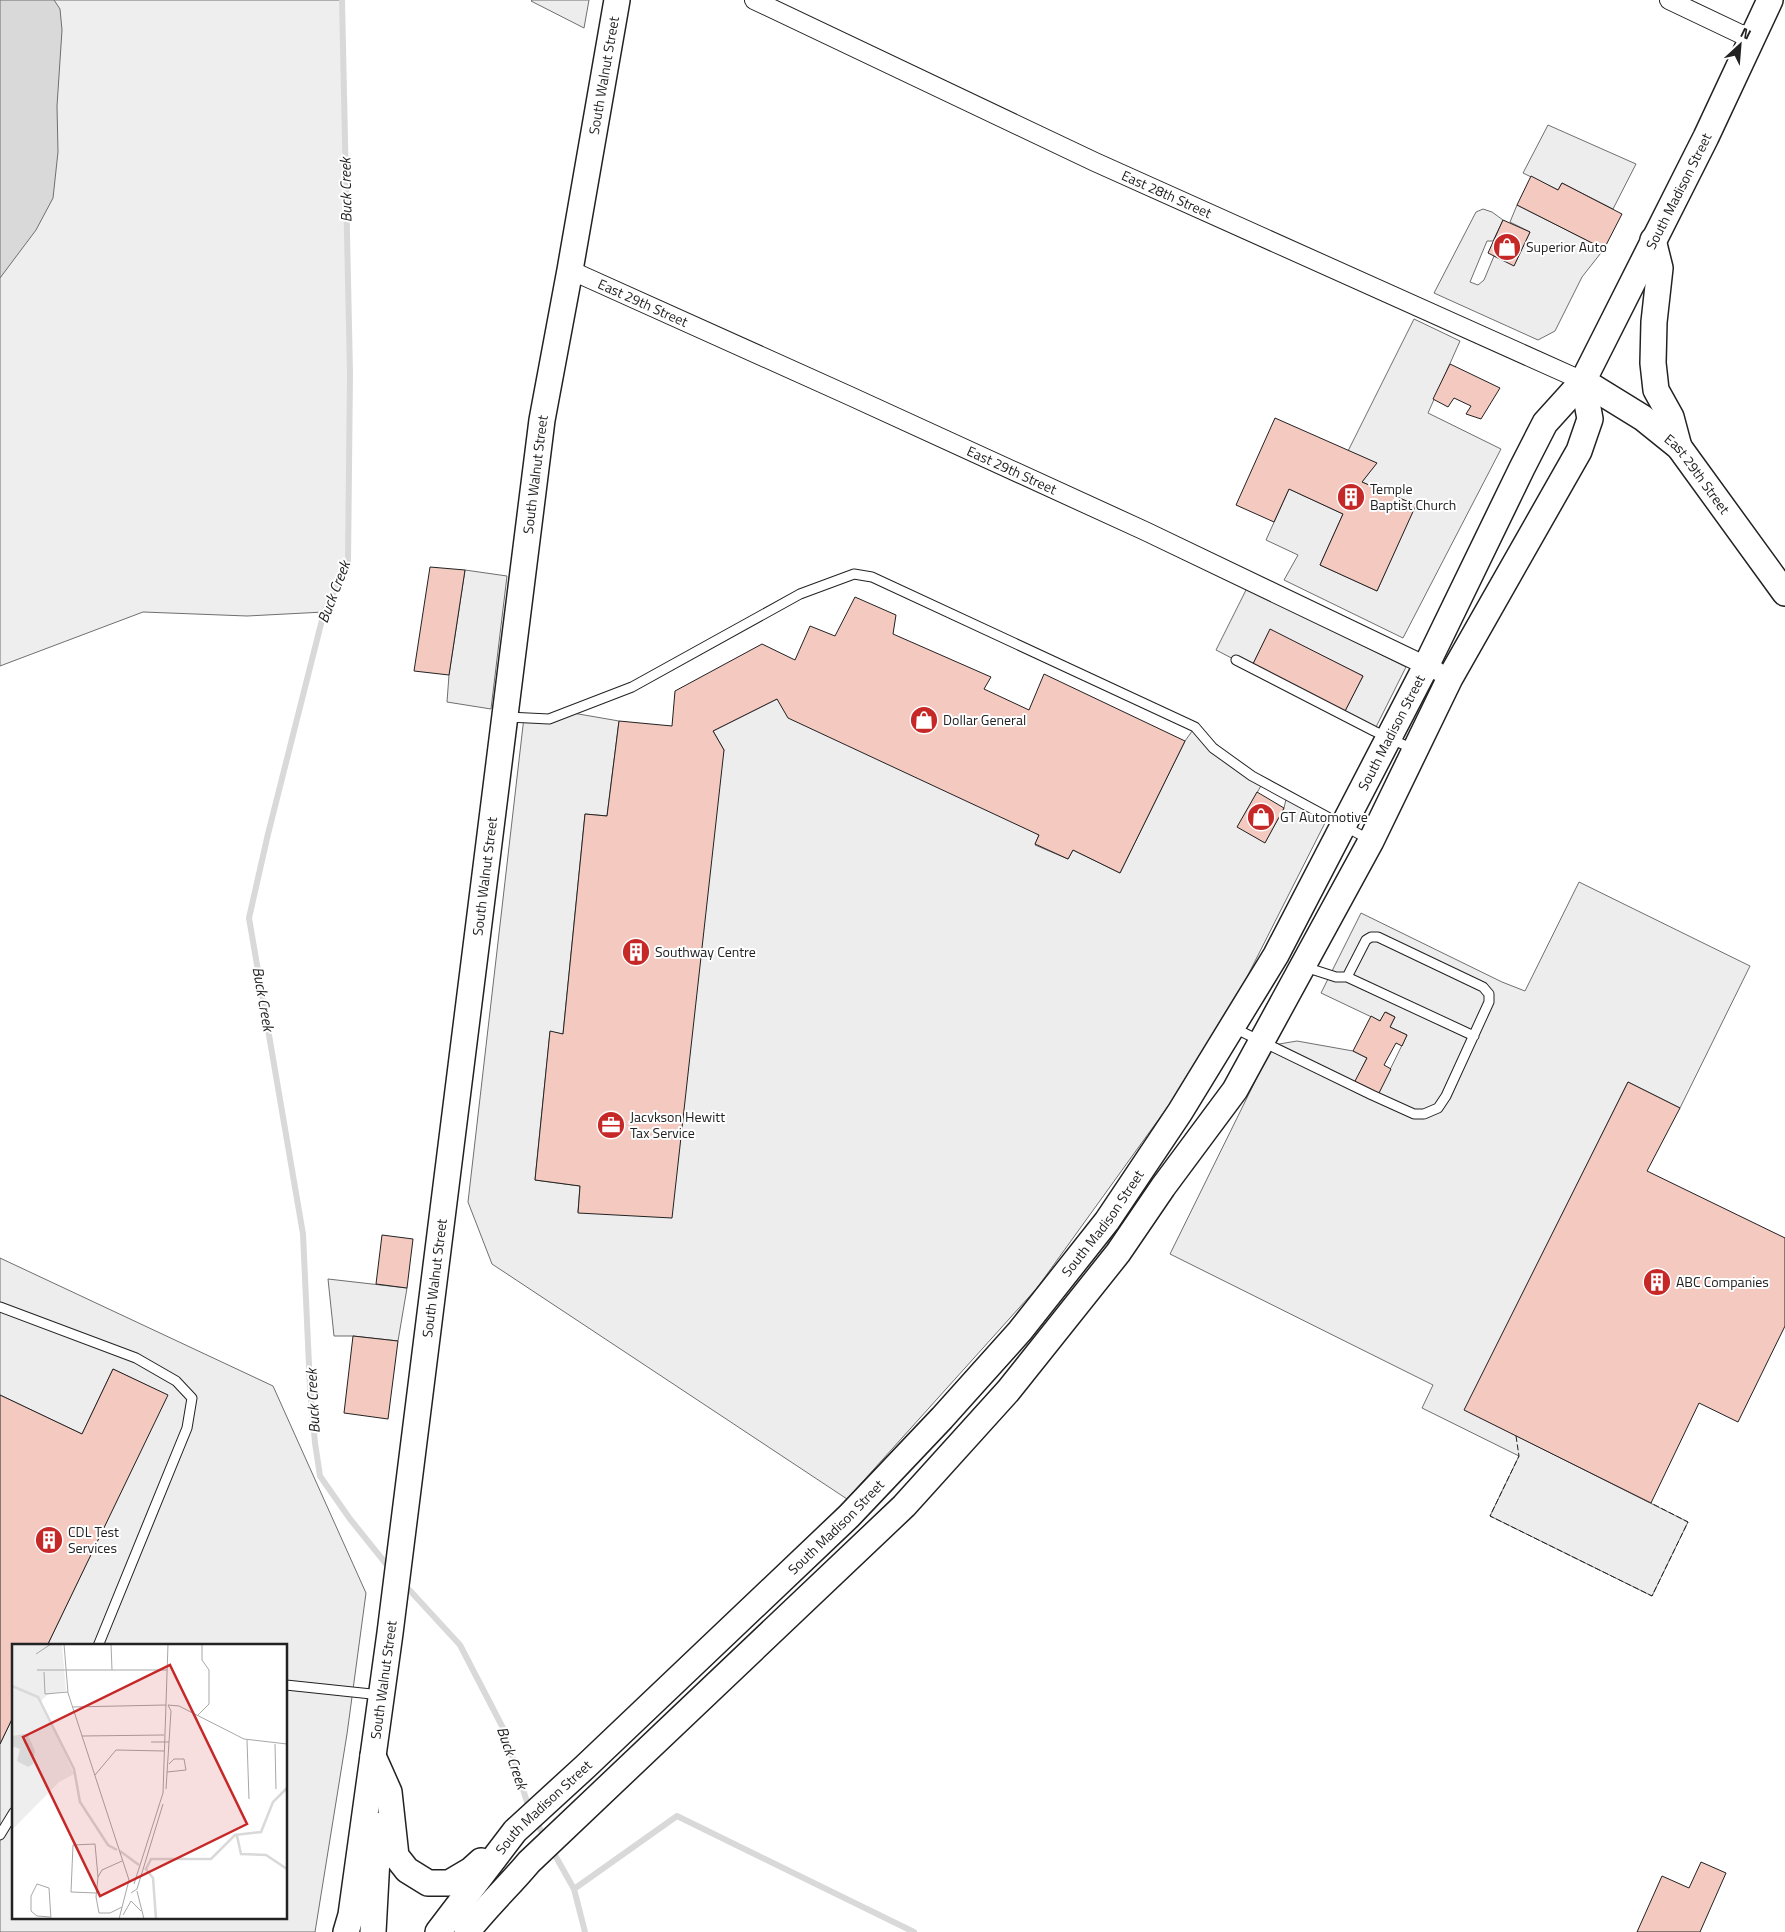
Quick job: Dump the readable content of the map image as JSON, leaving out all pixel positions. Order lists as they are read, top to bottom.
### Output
{
  "streets": {
    "main road": ["South Walnut Street", "South Madison Street", "East 29th Street"],
    "street": ["East 28th Street"]
  },
  "crossings": [
    ["South Walnut Street", "East 29th Street"],
    ["South Madison Street", "East 28th Street"],
    ["South Madison Street", "East 29th Street"],
    ["East 28th Street", "East 29th Street"]
  ],
  "water": ["Buck Creek"],
  "places": {
    "shop": ["Superior Auto", "Dollar General", "GT Automotive"],
    "building": [
      "Temple Baptist Church",
      "Southway Centre",
      "ABC Companies",
      "CDL Test Services"
    ],
    "office": ["Jacvkson Hewitt Tax Service"]
  },
  "north": "top right"
}
